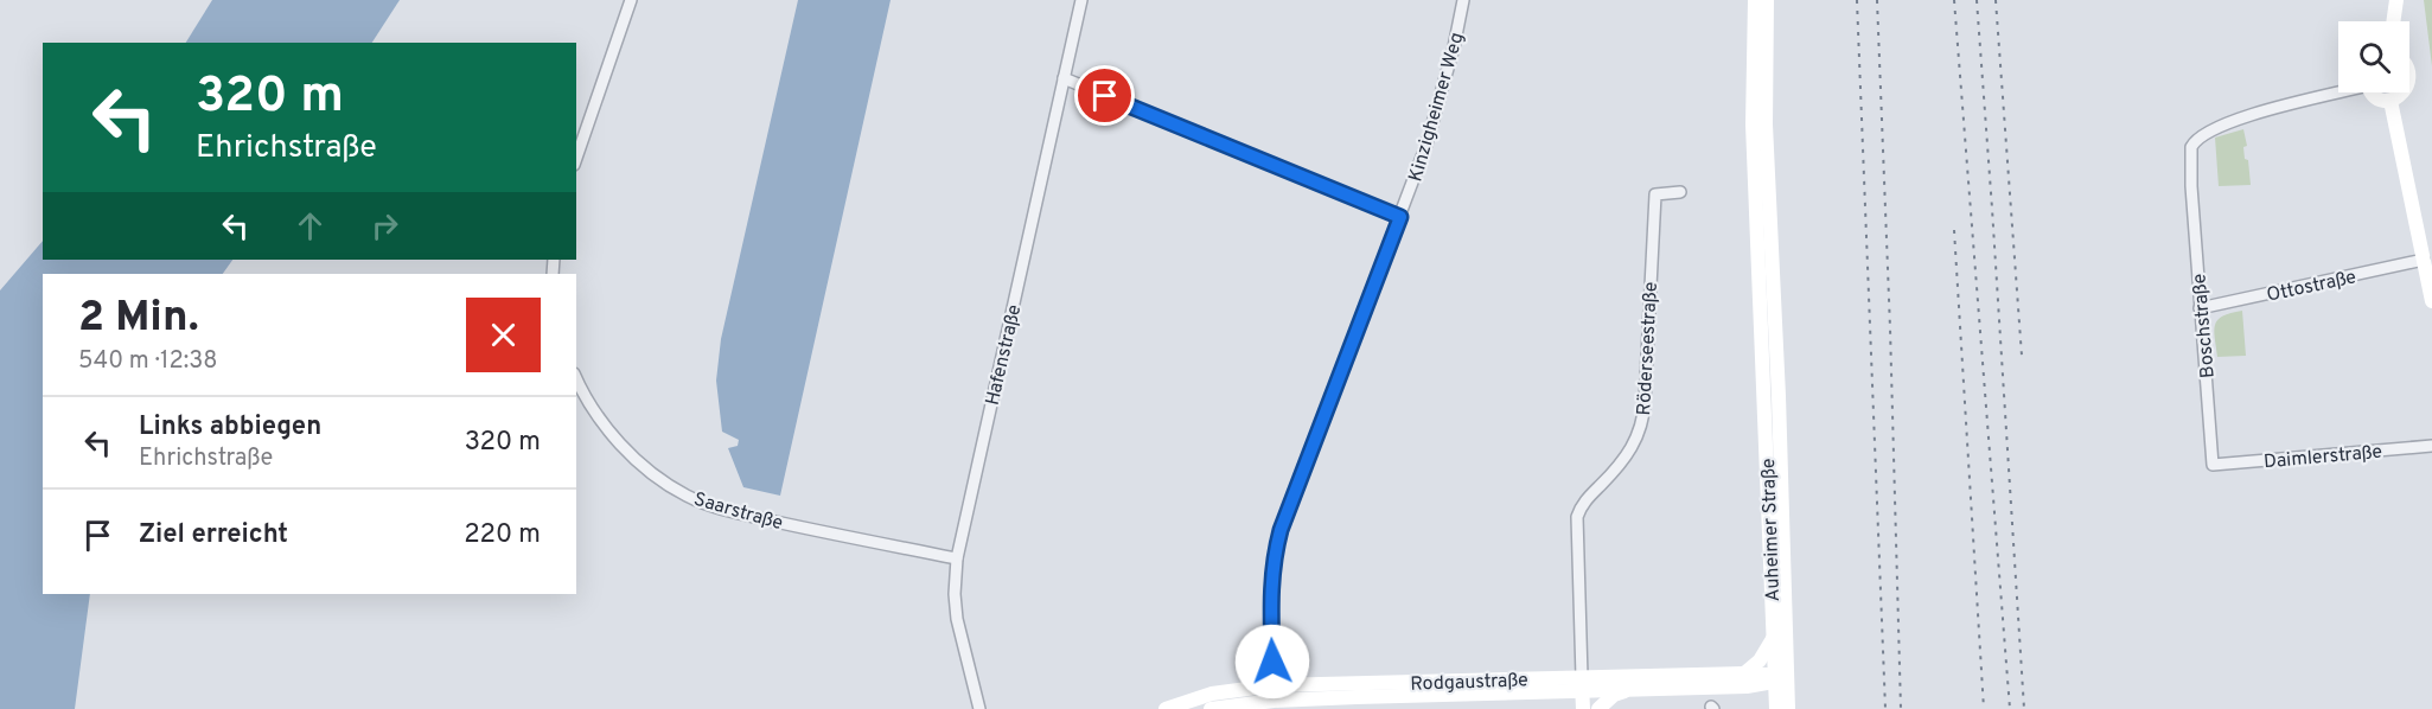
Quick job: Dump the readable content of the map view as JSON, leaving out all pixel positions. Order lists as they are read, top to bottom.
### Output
{
  "streets": {
    "main road": ["Auheimer Straße", "Rodgaustraße"],
    "street": [
      "Kinzigheimer Weg",
      "Ottostraße",
      "Boschstraße",
      "Röderseestraße",
      "Hafenstraße",
      "Daimlerstraße",
      "Saarstraße"
    ]
  },
  "crossings": [
    ["Kinzigheimer Weg", "Rodgaustraße"],
    ["Ottostraße", "Boschstraße"],
    ["Boschstraße", "Daimlerstraße"],
    ["Röderseestraße", "Rodgaustraße"],
    ["Hafenstraße", "Saarstraße"],
    ["Auheimer Straße", "Rodgaustraße"]
  ],
  "page": {
    "turn": ["320 m", "Ehrichstraße"],
    "heading": ["2 Min.", "540 m · 12:38"],
    "list": [
      {
        "name": "Links abbiegen",
        "note": "Ehrichstraße",
        "value": "320 m"
      },
      {
        "name": "Ziel erreicht",
        "value": "220 m"
      }
    ]
  }
}
